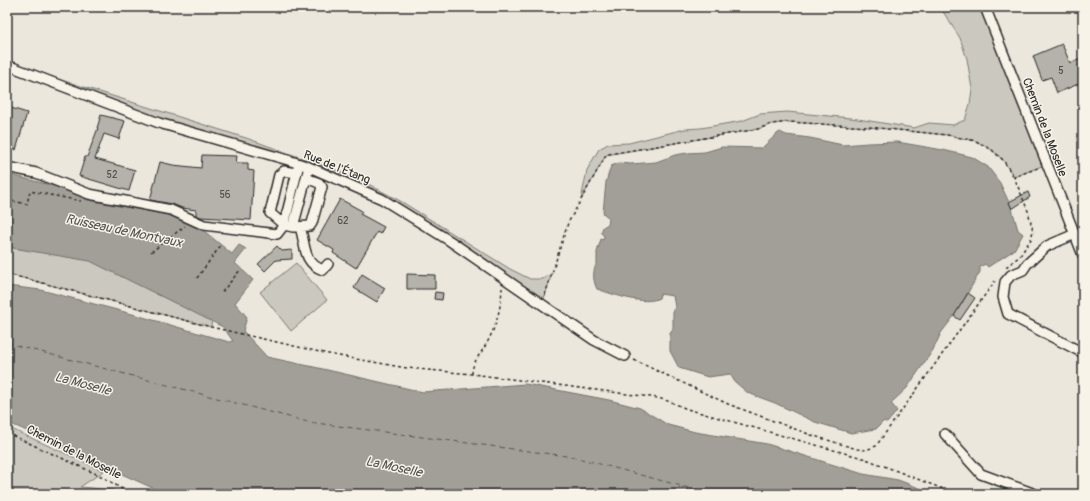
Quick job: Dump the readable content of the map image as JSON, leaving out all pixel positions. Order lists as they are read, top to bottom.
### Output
{
  "streets": {
    "street": ["Chemin de la Moselle", "Rue de l'Étang"]
  },
  "water": ["Ruisseau de Montvaux", "La Moselle"],
  "house_numbers": [
    "5",
    "52",
    "56",
    "62"
  ]
}
